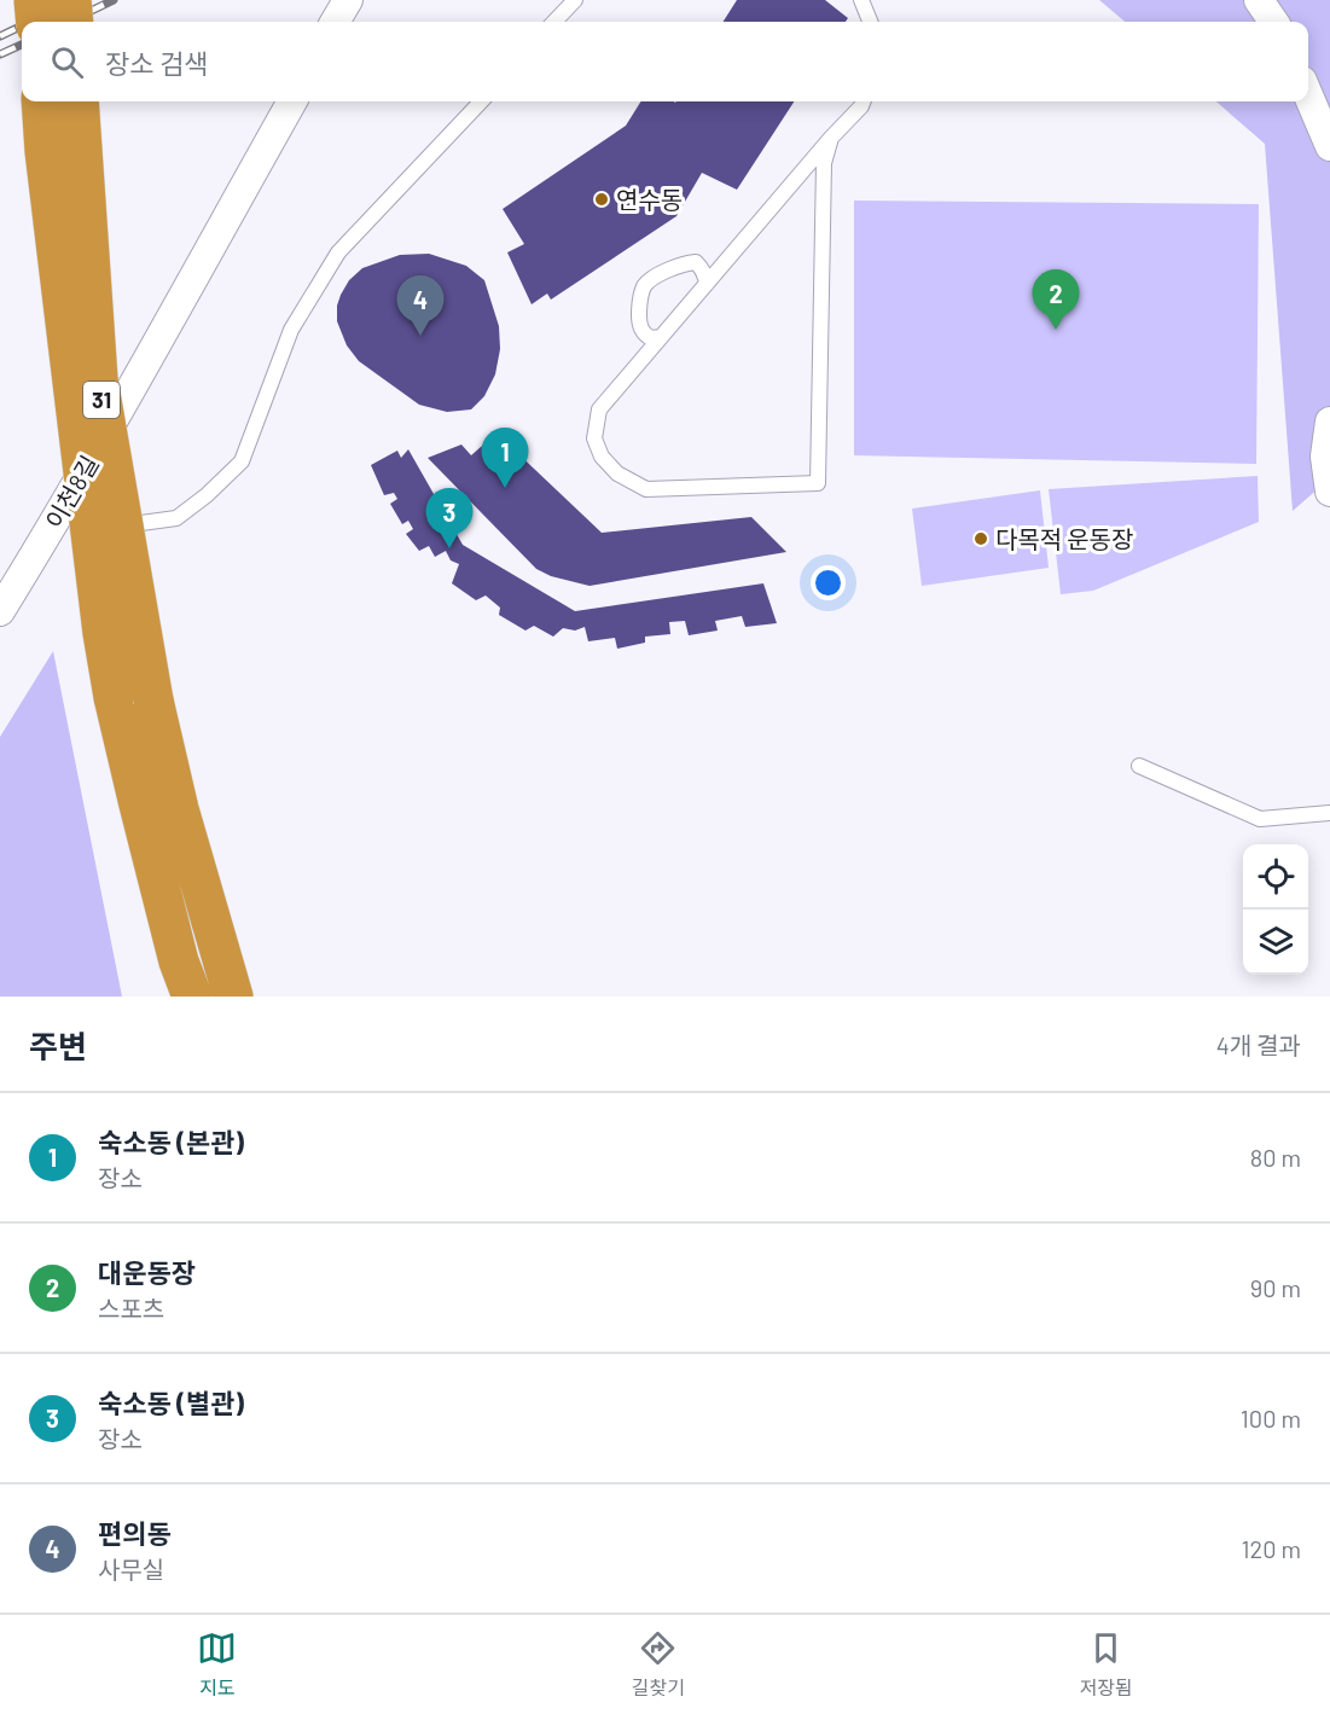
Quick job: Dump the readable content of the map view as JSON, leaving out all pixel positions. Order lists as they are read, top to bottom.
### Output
{
  "streets": {
    "highway": ["31"],
    "street": ["이천8길"]
  },
  "places": ["연수동", "다목적 운동장"],
  "page": {
    "search": "장소 검색",
    "pins": [
      "2",
      "4",
      "1",
      "3"
    ],
    "heading": ["주변", "4개 결과"],
    "list": [
      {
        "mark": "1",
        "name": "숙소동 (본관)",
        "note": "장소",
        "value": "80 m"
      },
      {
        "mark": "2",
        "name": "대운동장",
        "note": "스포츠",
        "value": "90 m"
      },
      {
        "mark": "3",
        "name": "숙소동 (별관)",
        "note": "장소",
        "value": "100 m"
      },
      {
        "mark": "4",
        "name": "편의동",
        "note": "사무실",
        "value": "120 m"
      }
    ],
    "nav": ["지도", "길찾기", "저장됨"]
  }
}
